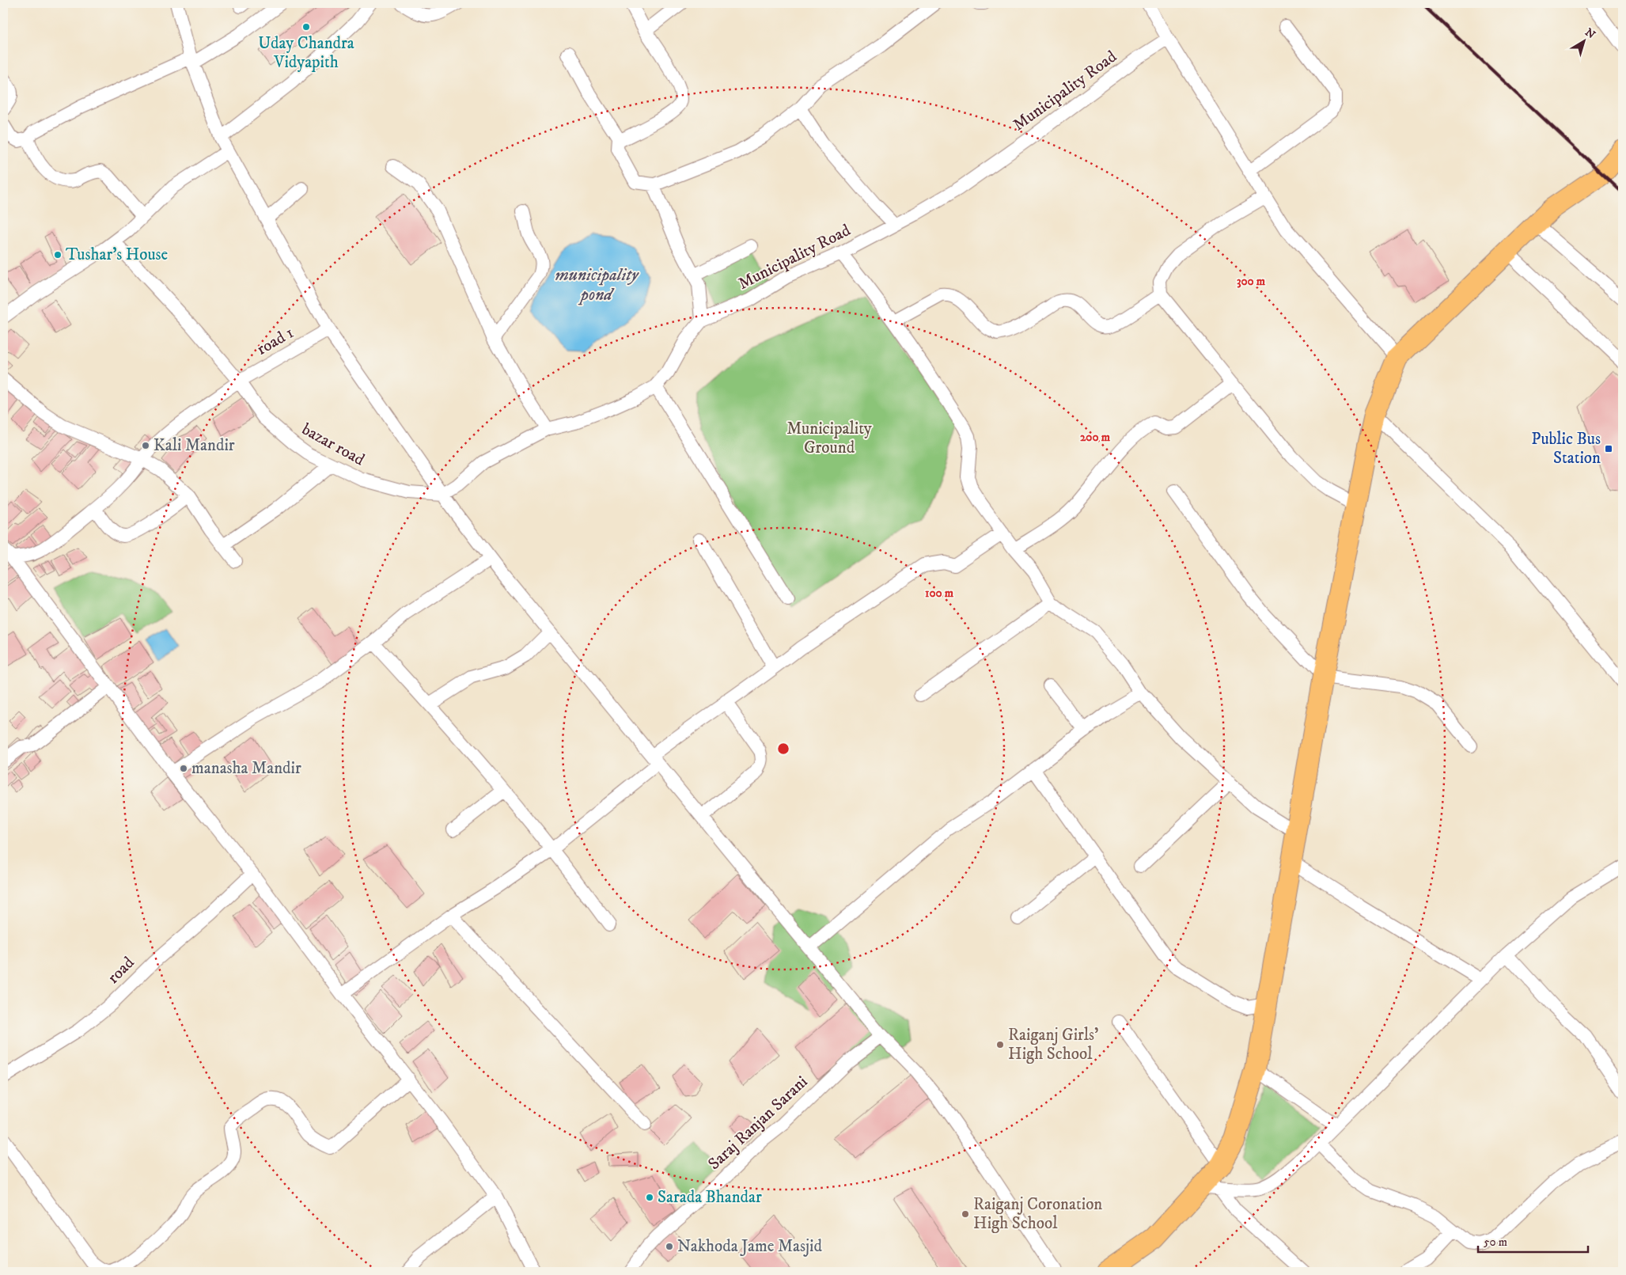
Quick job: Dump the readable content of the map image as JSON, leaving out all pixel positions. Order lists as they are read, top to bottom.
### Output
{
  "streets": {
    "street": [
      "Municipality Road",
      "road 1",
      "bazar road",
      "road",
      "Saraj Ranjan Sarani"
    ]
  },
  "crossings": [
    ["Municipality Road", "bazar road"],
    ["road 1", "bazar road"]
  ],
  "water": ["municipality pond"],
  "parks": ["Municipality Ground"],
  "places": {
    "other": [
      "Uday Chandra Vidyapith",
      "Tushar's House",
      "Kali Mandir",
      "manasha Mandir",
      "Raiganj Girls' High School",
      "Sarada Bhandar",
      "Raiganj Coronation High School",
      "Nakhoda Jame Masjid"
    ],
    "transit": ["Public Bus Station"]
  },
  "scale_bar": "50 m",
  "north": "top right",
  "rings": ["300 m", "200 m", "100 m"]
}
